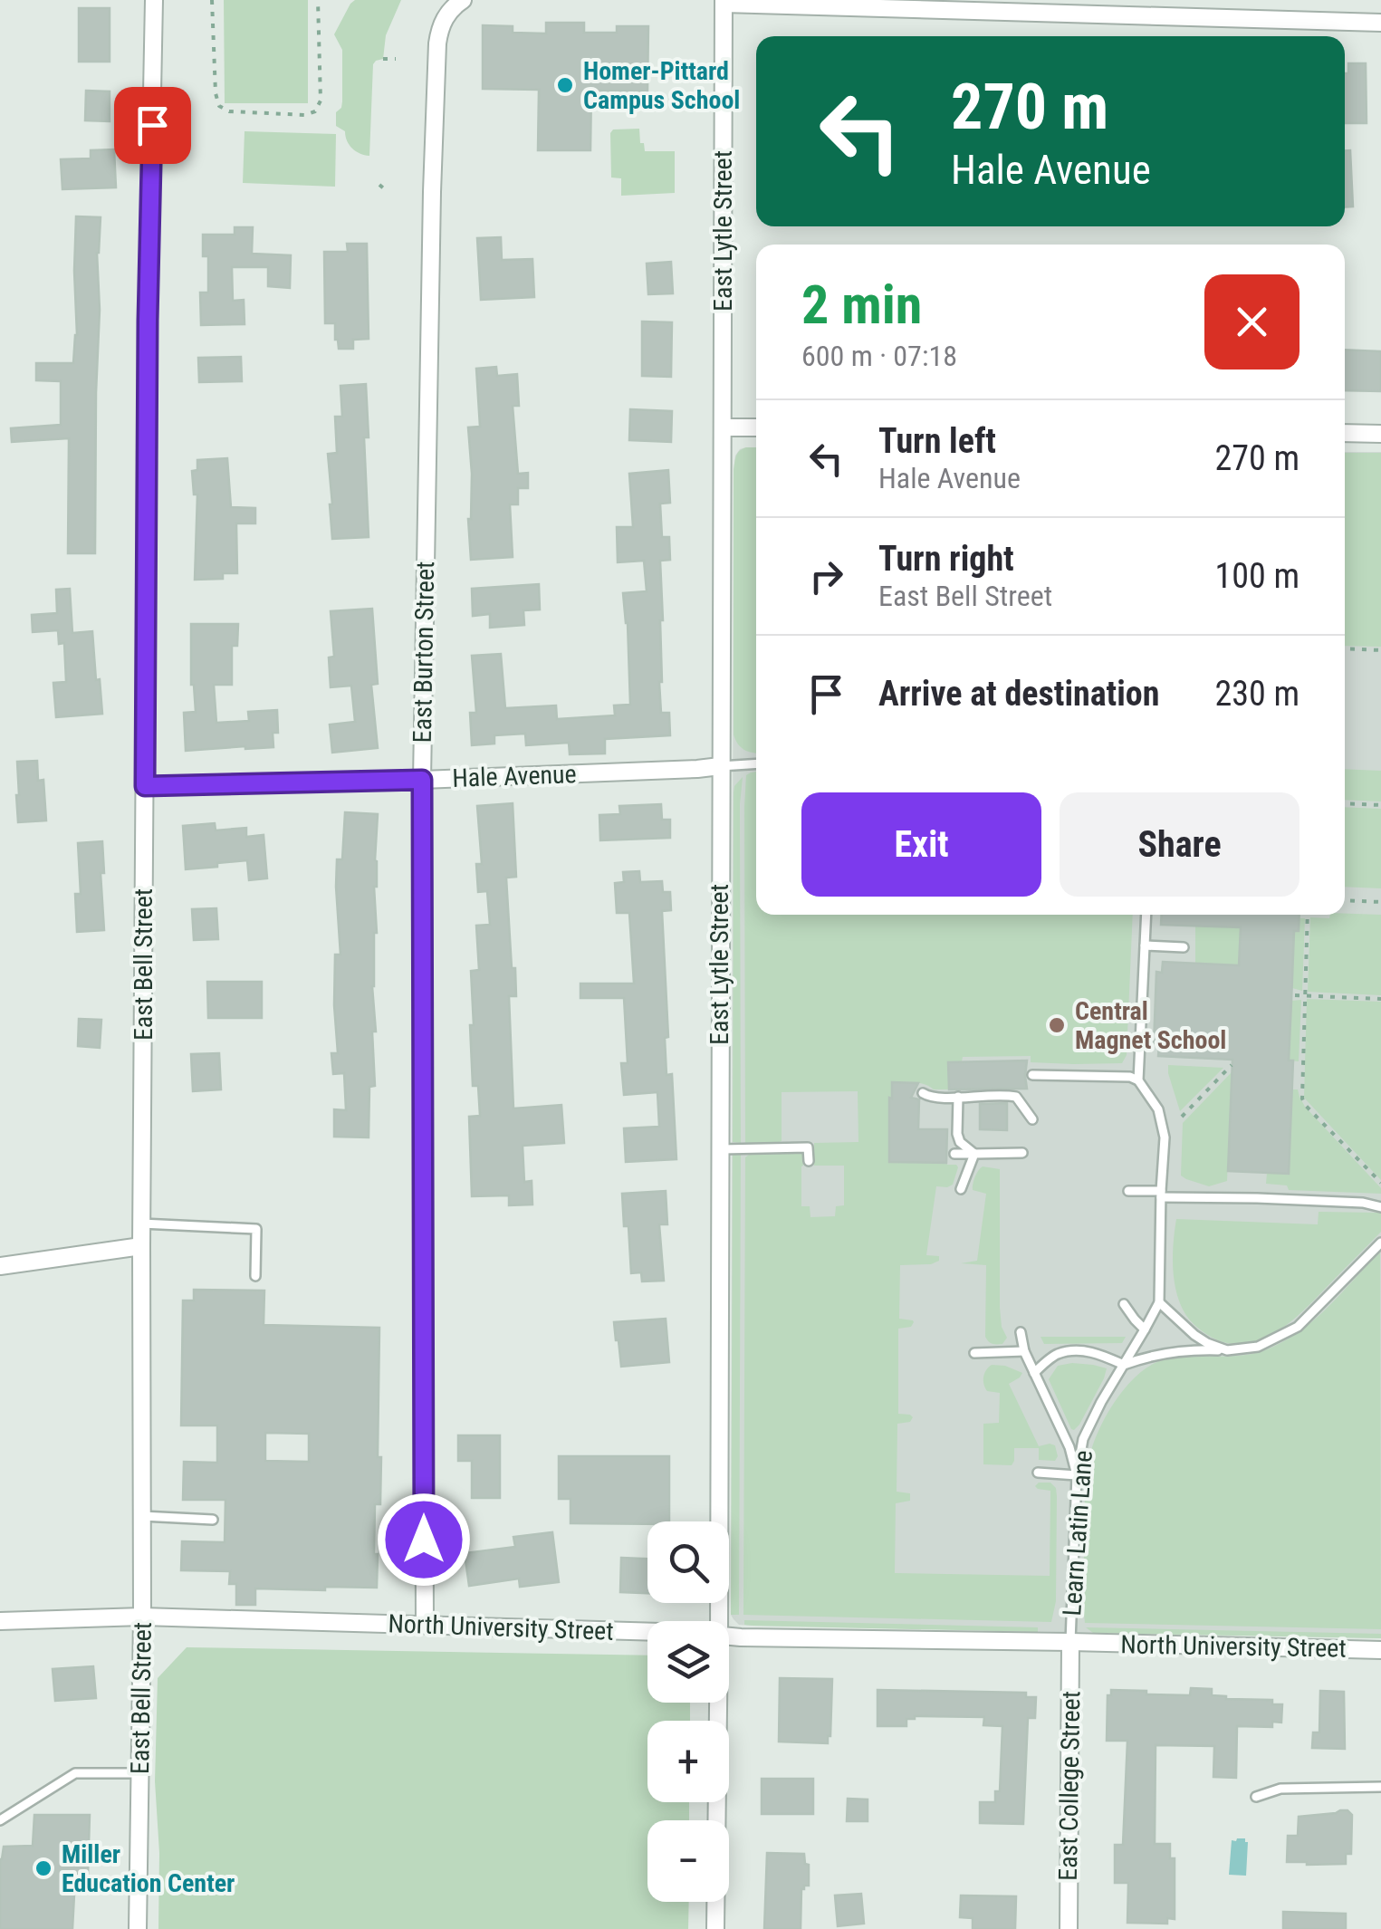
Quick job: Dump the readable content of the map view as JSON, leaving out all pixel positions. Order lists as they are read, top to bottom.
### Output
{
  "streets": {
    "street": [
      "East Lytle Street",
      "East Burton Street",
      "Hale Avenue",
      "East Bell Street",
      "North University Street",
      "East College Street"
    ],
    "lane": ["Learn Latin Lane"]
  },
  "crossings": [
    ["East Lytle Street", "Hale Avenue"],
    ["East Burton Street", "Hale Avenue"],
    ["East Burton Street", "North University Street"],
    ["Hale Avenue", "East Bell Street"],
    ["East Bell Street", "North University Street"],
    ["Learn Latin Lane", "North University Street"],
    ["Learn Latin Lane", "East College Street"],
    ["North University Street", "East College Street"]
  ],
  "places": ["Homer-Pittard Campus School", "Central Magnet School", "Miller Education Center"],
  "page": {
    "turn": ["270 m", "Hale Avenue"],
    "heading": ["2 min", "600 m · 07:18"],
    "list": [
      {
        "name": "Turn left",
        "note": "Hale Avenue",
        "value": "270 m"
      },
      {
        "name": "Turn right",
        "note": "East Bell Street",
        "value": "100 m"
      },
      {
        "name": "Arrive at destination",
        "value": "230 m"
      }
    ],
    "buttons": ["Exit", "Share"],
    "map_buttons": ["+", "−"]
  }
}
